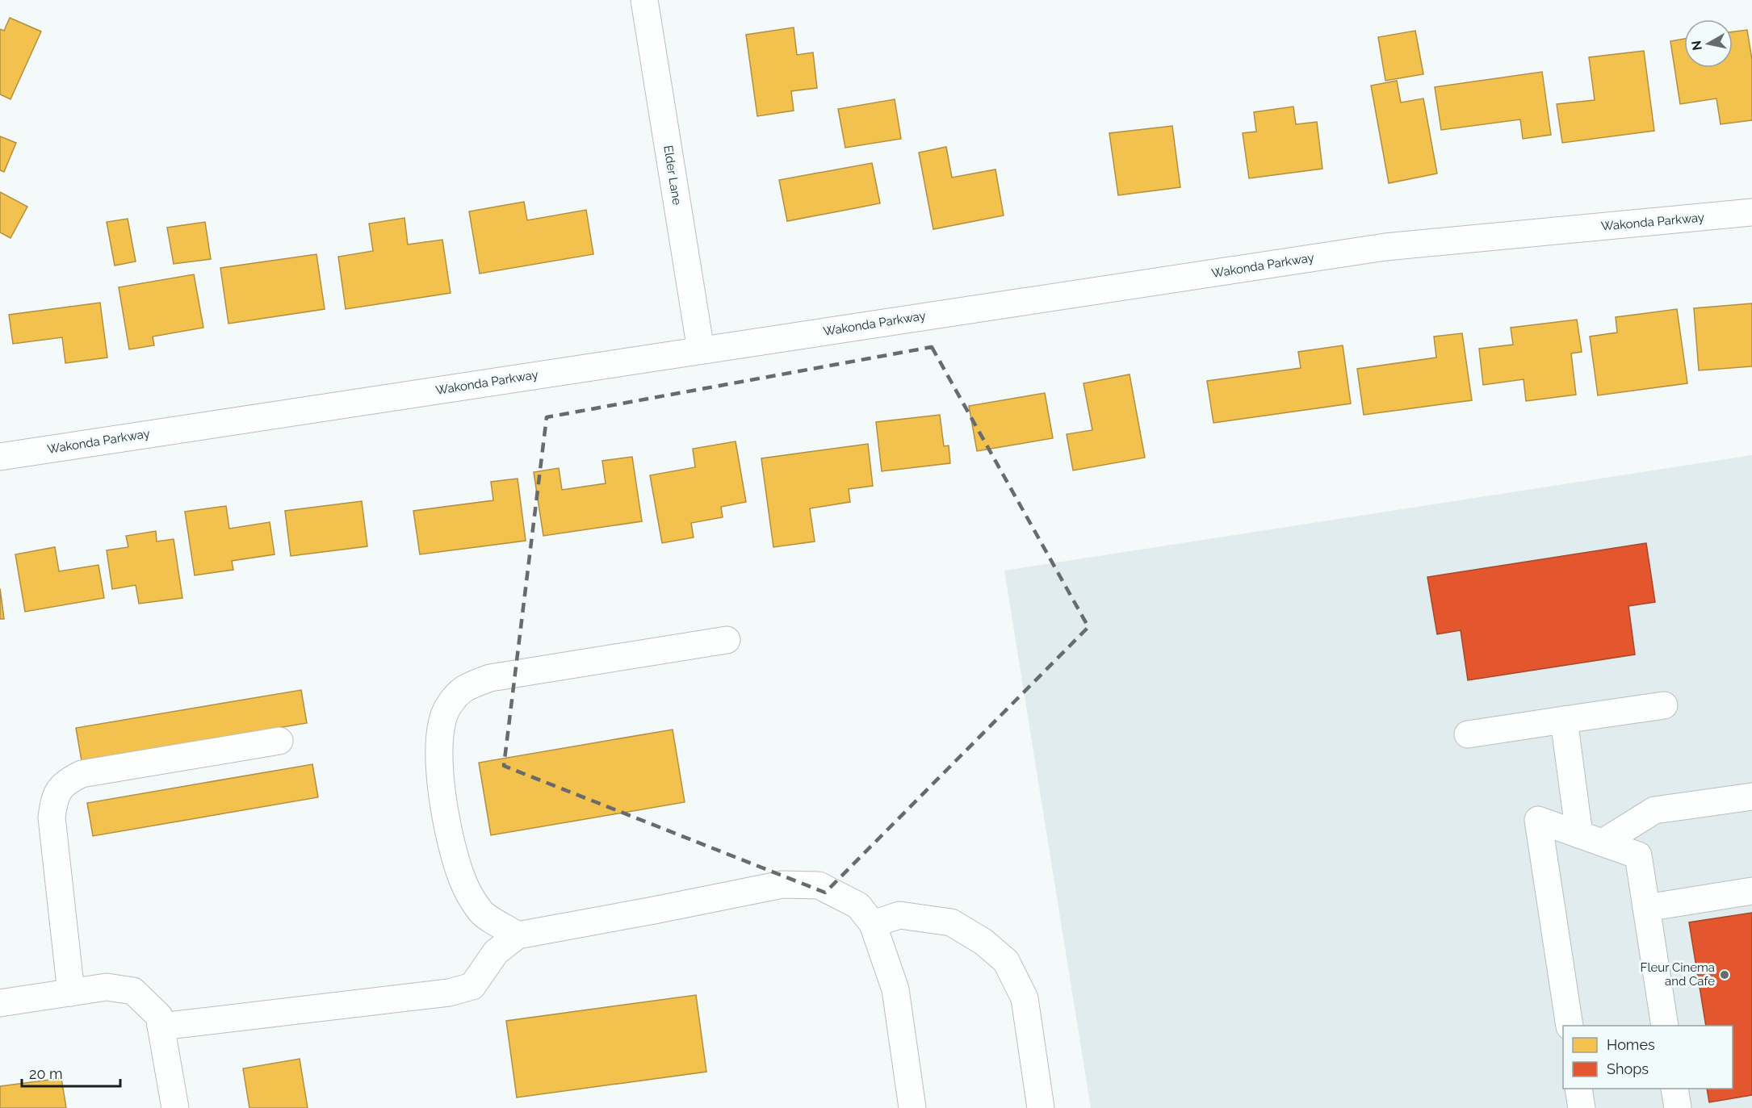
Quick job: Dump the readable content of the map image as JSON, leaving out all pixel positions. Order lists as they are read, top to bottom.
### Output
{
  "streets": {
    "street": ["Elder Lane", "Wakonda Parkway"]
  },
  "crossings": [
    ["Elder Lane", "Wakonda Parkway"]
  ],
  "places": ["Fleur Cinema and Cafe"],
  "legend": ["Homes", "Shops"],
  "scale_bar": "20 m",
  "north": "left"
}
